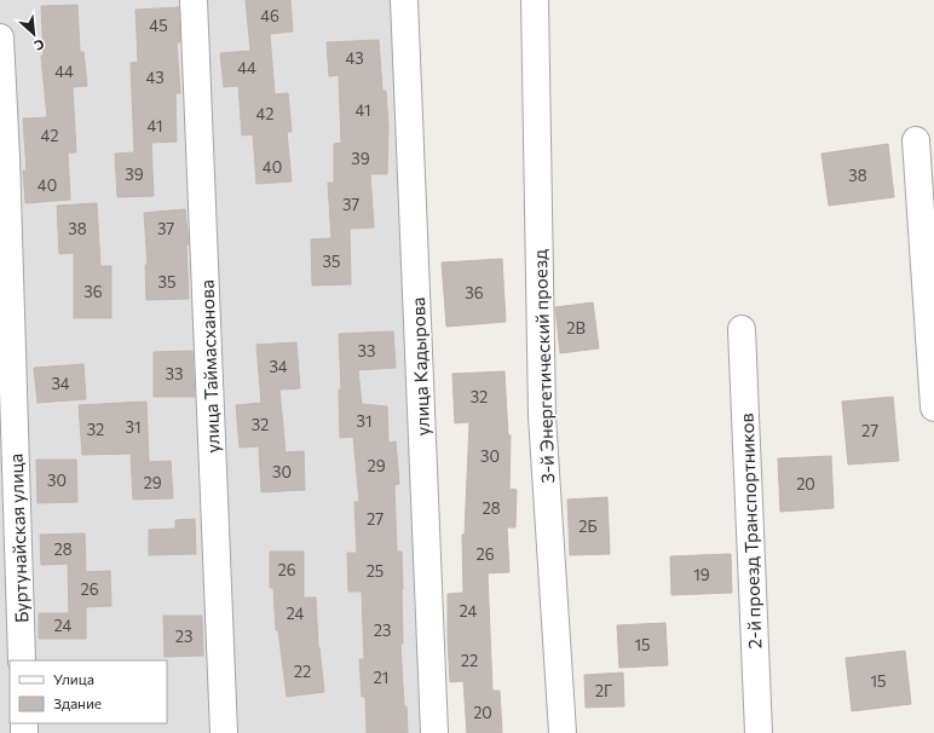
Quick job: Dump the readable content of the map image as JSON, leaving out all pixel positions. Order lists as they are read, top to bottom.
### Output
{
  "streets": {
    "street": [
      "улица Таймасханова",
      "улица Кадырова",
      "3-й Энергетический проезд",
      "2-й проезд Транспортников",
      "Буртунайская улица"
    ]
  },
  "house_numbers": [
    "46",
    "45",
    "43",
    "44",
    "44",
    "43",
    "41",
    "42",
    "41",
    "42",
    "39",
    "40",
    "39",
    "38",
    "40",
    "37",
    "38",
    "37",
    "35",
    "35",
    "36",
    "36",
    "2В",
    "33",
    "34",
    "33",
    "34",
    "32",
    "31",
    "32",
    "31",
    "32",
    "27",
    "30",
    "29",
    "30",
    "30",
    "29",
    "20",
    "28",
    "27",
    "2Б",
    "28",
    "26",
    "26",
    "25",
    "19",
    "26",
    "24",
    "24",
    "24",
    "23",
    "23",
    "15",
    "22",
    "22",
    "21",
    "15",
    "2Г",
    "20"
  ],
  "legend": ["Улица", "Здание"],
  "north": "bottom right"
}
